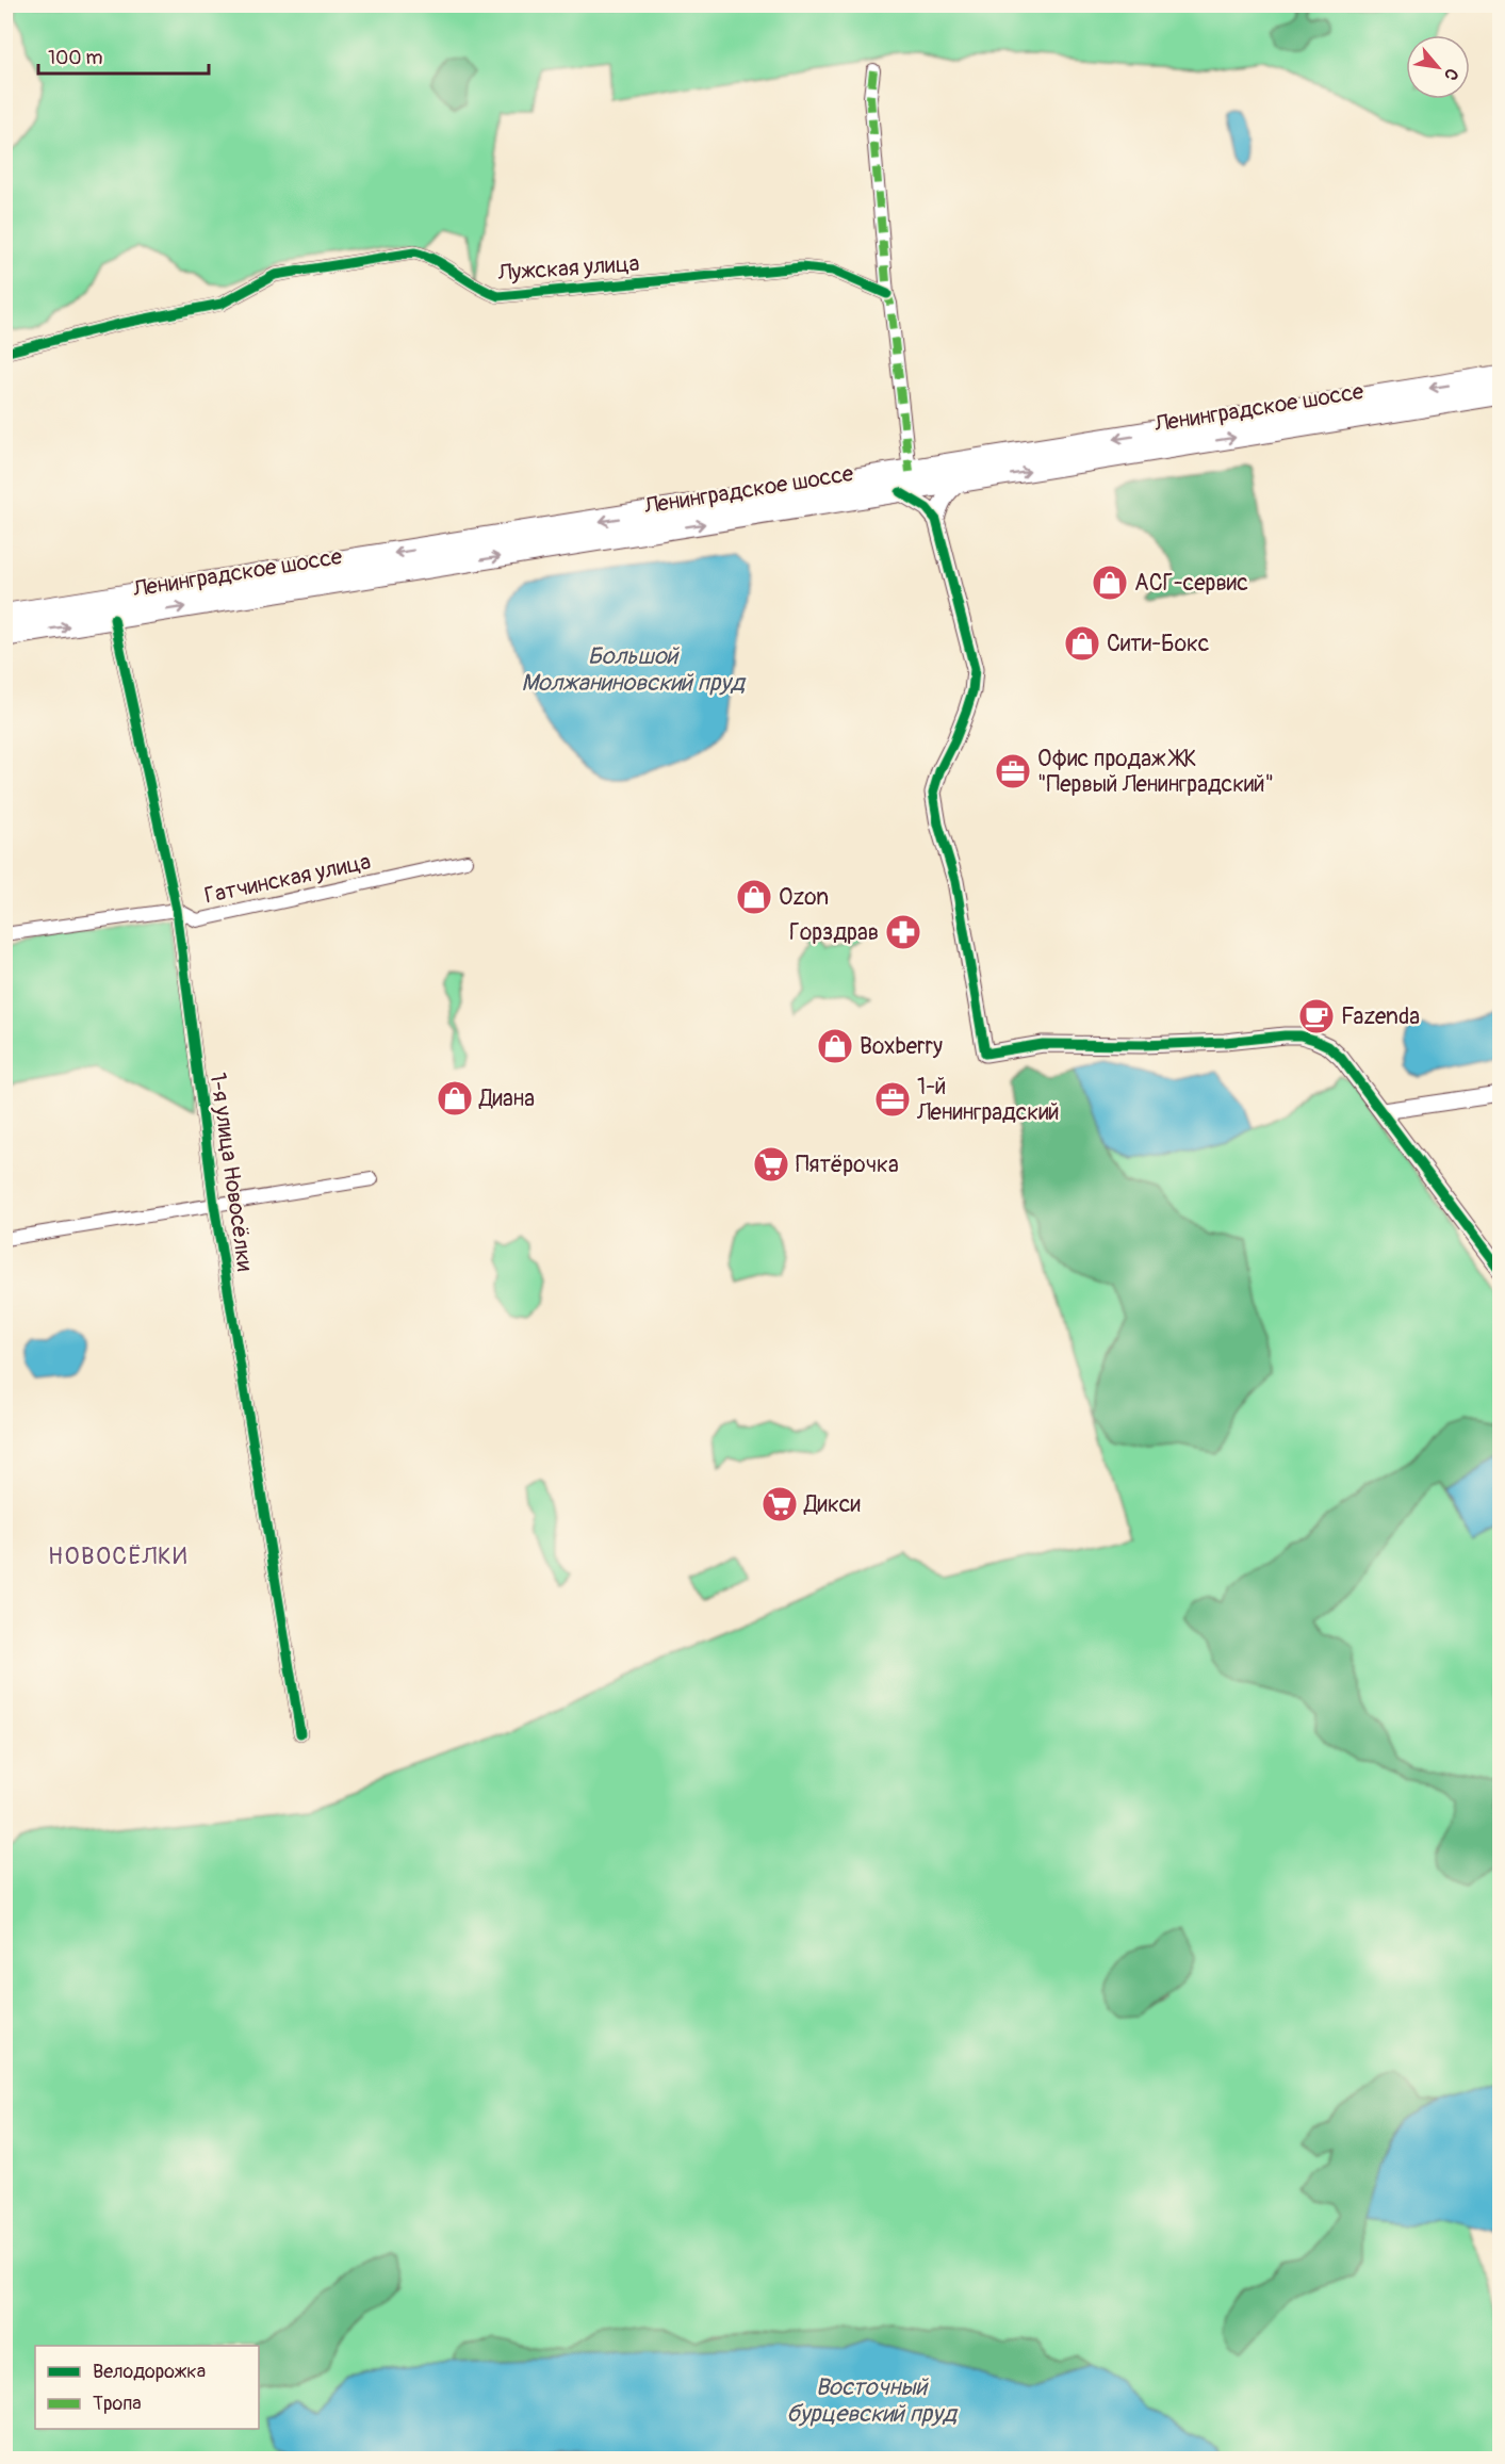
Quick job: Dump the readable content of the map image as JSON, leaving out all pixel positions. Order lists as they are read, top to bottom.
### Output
{
  "streets": {
    "highway": ["Ленинградское шоссе"],
    "street": ["Лужская улица", "Гатчинская улица", "1-я улица Новосёлки"]
  },
  "crossings": [
    ["Ленинградское шоссе", "1-я улица Новосёлки"],
    ["Гатчинская улица", "1-я улица Новосёлки"]
  ],
  "districts": ["НОВОСЁЛКИ"],
  "water": ["Большой Молжаниновский пруд", "Восточный бурцевский пруд"],
  "places": {
    "shop": [
      "АСГ-сервис",
      "Сити-Бокс",
      "Ozon",
      "Boxberry",
      "Диана"
    ],
    "office": ["Офис продаж ЖК \"Первый Ленинградский\"", "1-й Ленинградский"],
    "pharmacy": ["Горздрав"],
    "cafe": ["Fazenda"],
    "supermarket": ["Пятёрочка", "Дикси"]
  },
  "legend": ["Велодорожка", "Тропа"],
  "scale_bar": "100 m",
  "north": "bottom right"
}
